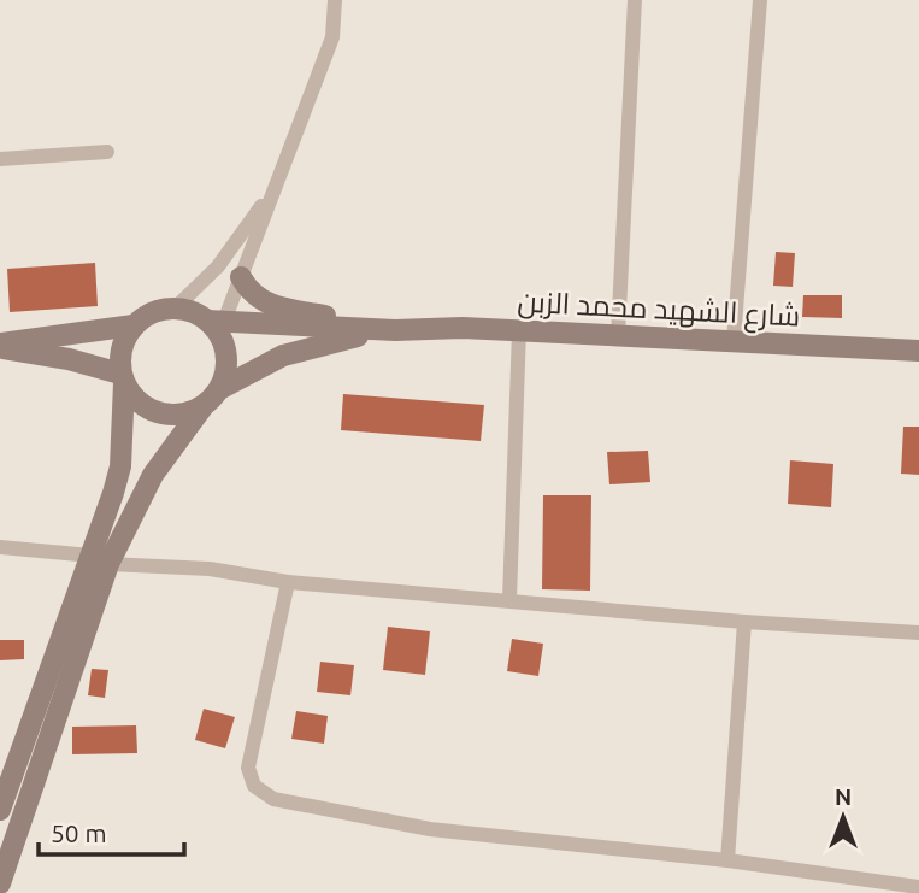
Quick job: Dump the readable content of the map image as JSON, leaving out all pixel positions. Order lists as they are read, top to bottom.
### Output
{
  "streets": {
    "street": ["شارع الشهيد محمد الزبن"]
  },
  "scale_bar": "50 m",
  "north": "top"
}
